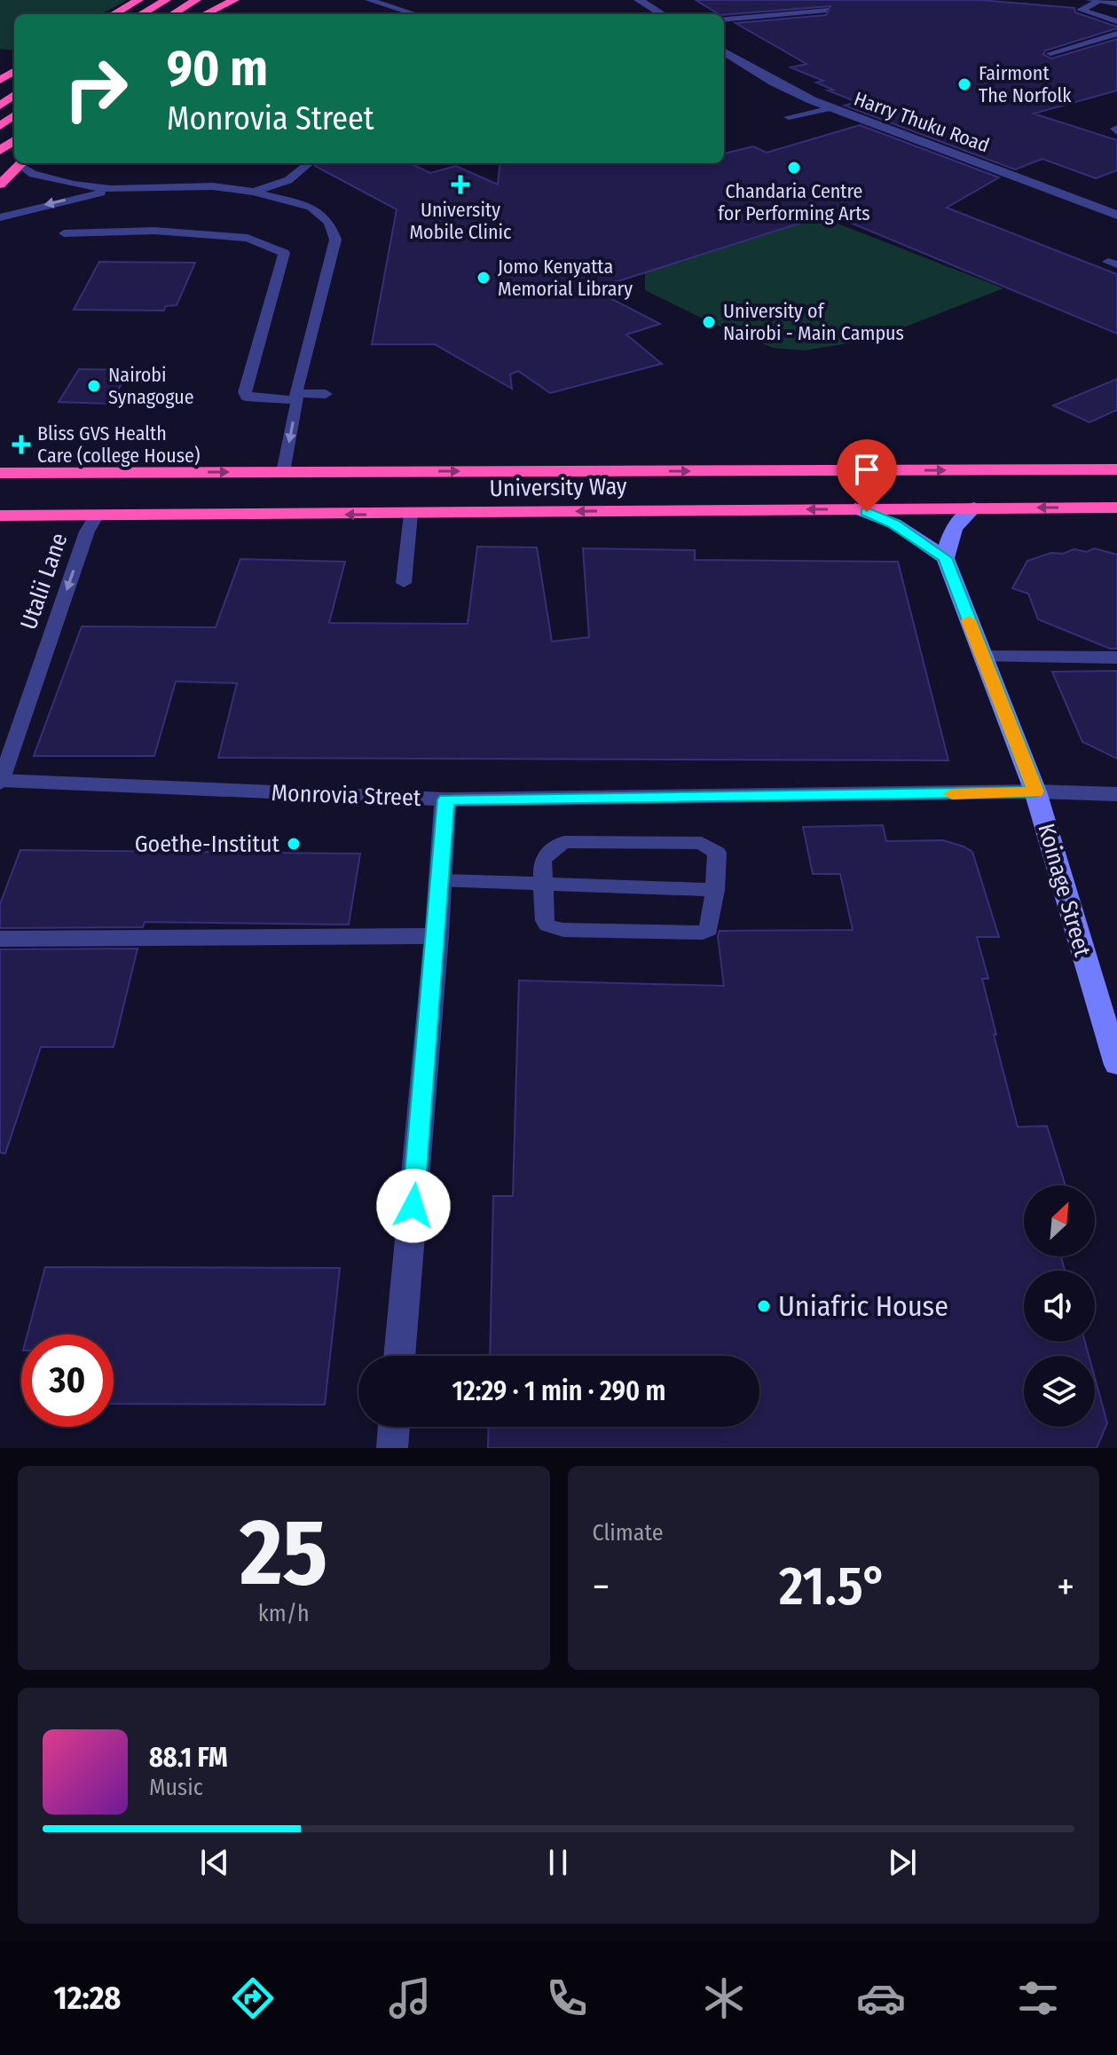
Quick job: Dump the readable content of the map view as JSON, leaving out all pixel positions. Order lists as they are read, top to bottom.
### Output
{
  "streets": {
    "highway": ["University Way"],
    "street": ["Harry Thuku Road", "Monrovia Street", "Koinage Street"],
    "lane": ["Utalii Lane"]
  },
  "crossings": [
    ["University Way", "Utalii Lane"],
    ["Utalii Lane", "Monrovia Street"],
    ["Monrovia Street", "Koinage Street"]
  ],
  "one_way": ["Utalii Lane"],
  "places": {
    "other": [
      "Fairmont The Norfolk",
      "Chandaria Centre for Performing Arts",
      "Jomo Kenyatta Memorial Library",
      "University of Nairobi - Main Campus",
      "Nairobi Synagogue",
      "Goethe-Institut",
      "Uniafric House"
    ],
    "health": ["University Mobile Clinic", "Bliss GVS Health Care (college House)"]
  },
  "north": "top right",
  "page": {
    "turn": ["90 m", "Monrovia Street"],
    "limit": "30",
    "trip": "12:29 · 1 min · 290 m",
    "tile": [
      ["25", "km/h"],
      "Climate"
    ],
    "heat": ["−", "21.5°", "+"],
    "song": ["88.1 FM", "Music"],
    "tabs": "12:28"
  }
}
